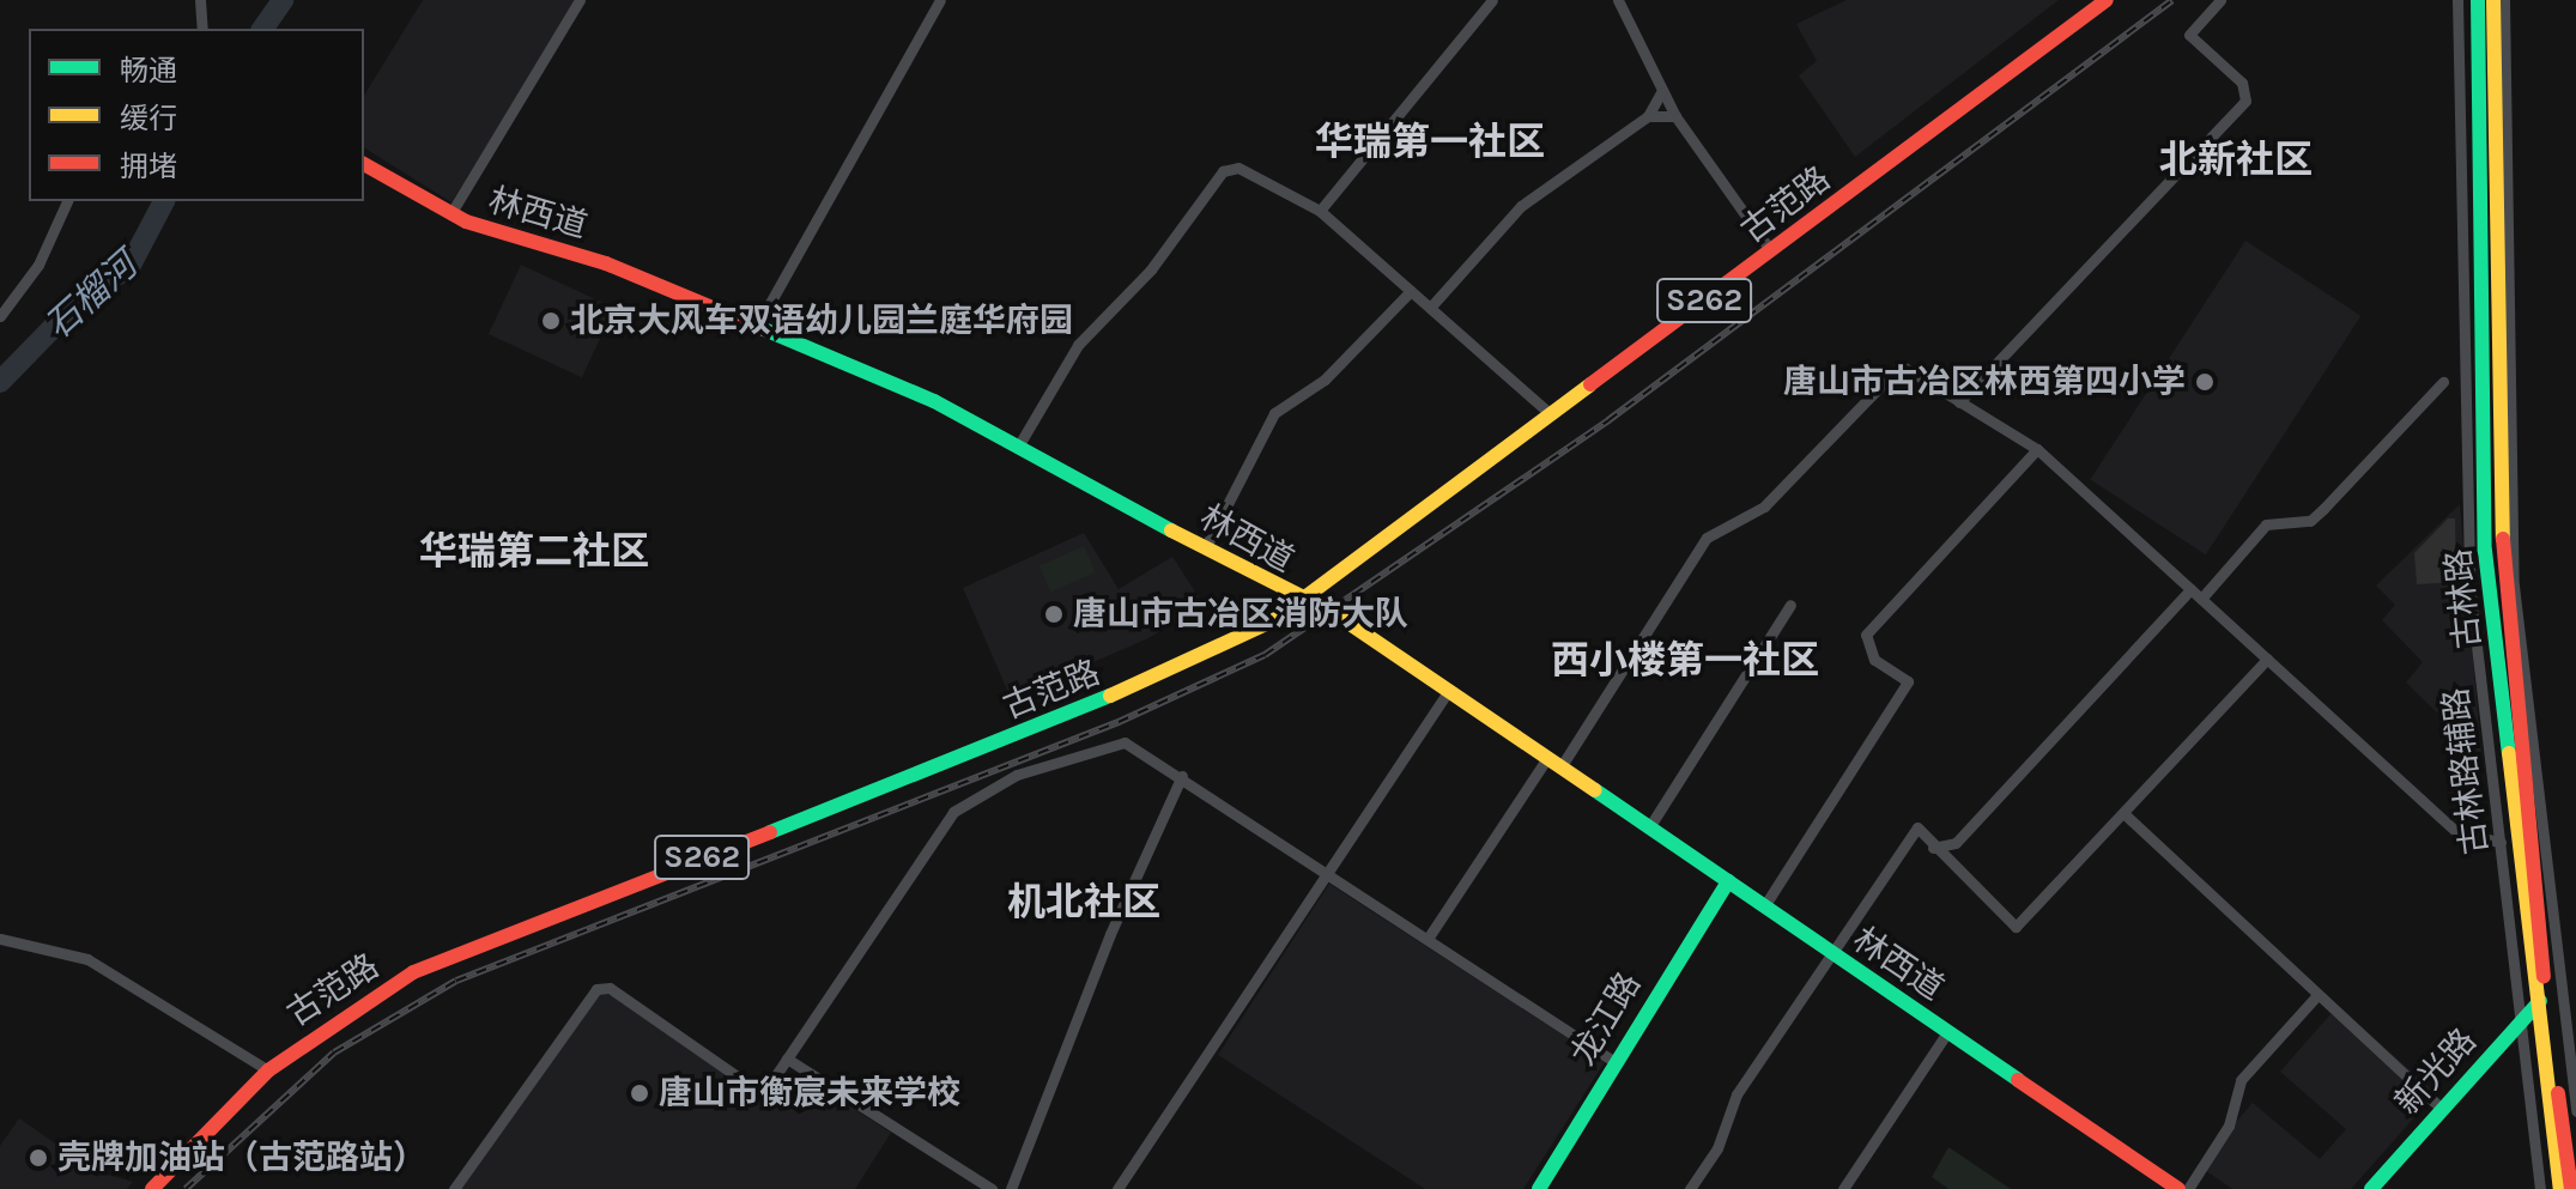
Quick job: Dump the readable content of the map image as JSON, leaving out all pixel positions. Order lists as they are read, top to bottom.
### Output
{
  "streets": {
    "main road": [
      "古范路",
      "林西道",
      "S262",
      "古林路",
      "龙江路",
      "新光路"
    ],
    "street": ["古林路辅路"]
  },
  "crossings": [
    ["古范路", "林西道"],
    ["林西道", "龙江路"],
    ["古林路", "新光路"],
    ["古林路辅路", "新光路"]
  ],
  "districts": [
    "华瑞第一社区",
    "北新社区",
    "华瑞第二社区",
    "西小楼第一社区",
    "机北社区"
  ],
  "water": ["石榴河"],
  "places": [
    "北京大风车双语幼儿园兰庭华府园",
    "唐山市古冶区林西第四小学",
    "唐山市古冶区消防大队",
    "唐山市衡宸未来学校",
    "壳牌加油站（古范路站）"
  ],
  "legend": ["畅通", "缓行", "拥堵"]
}
